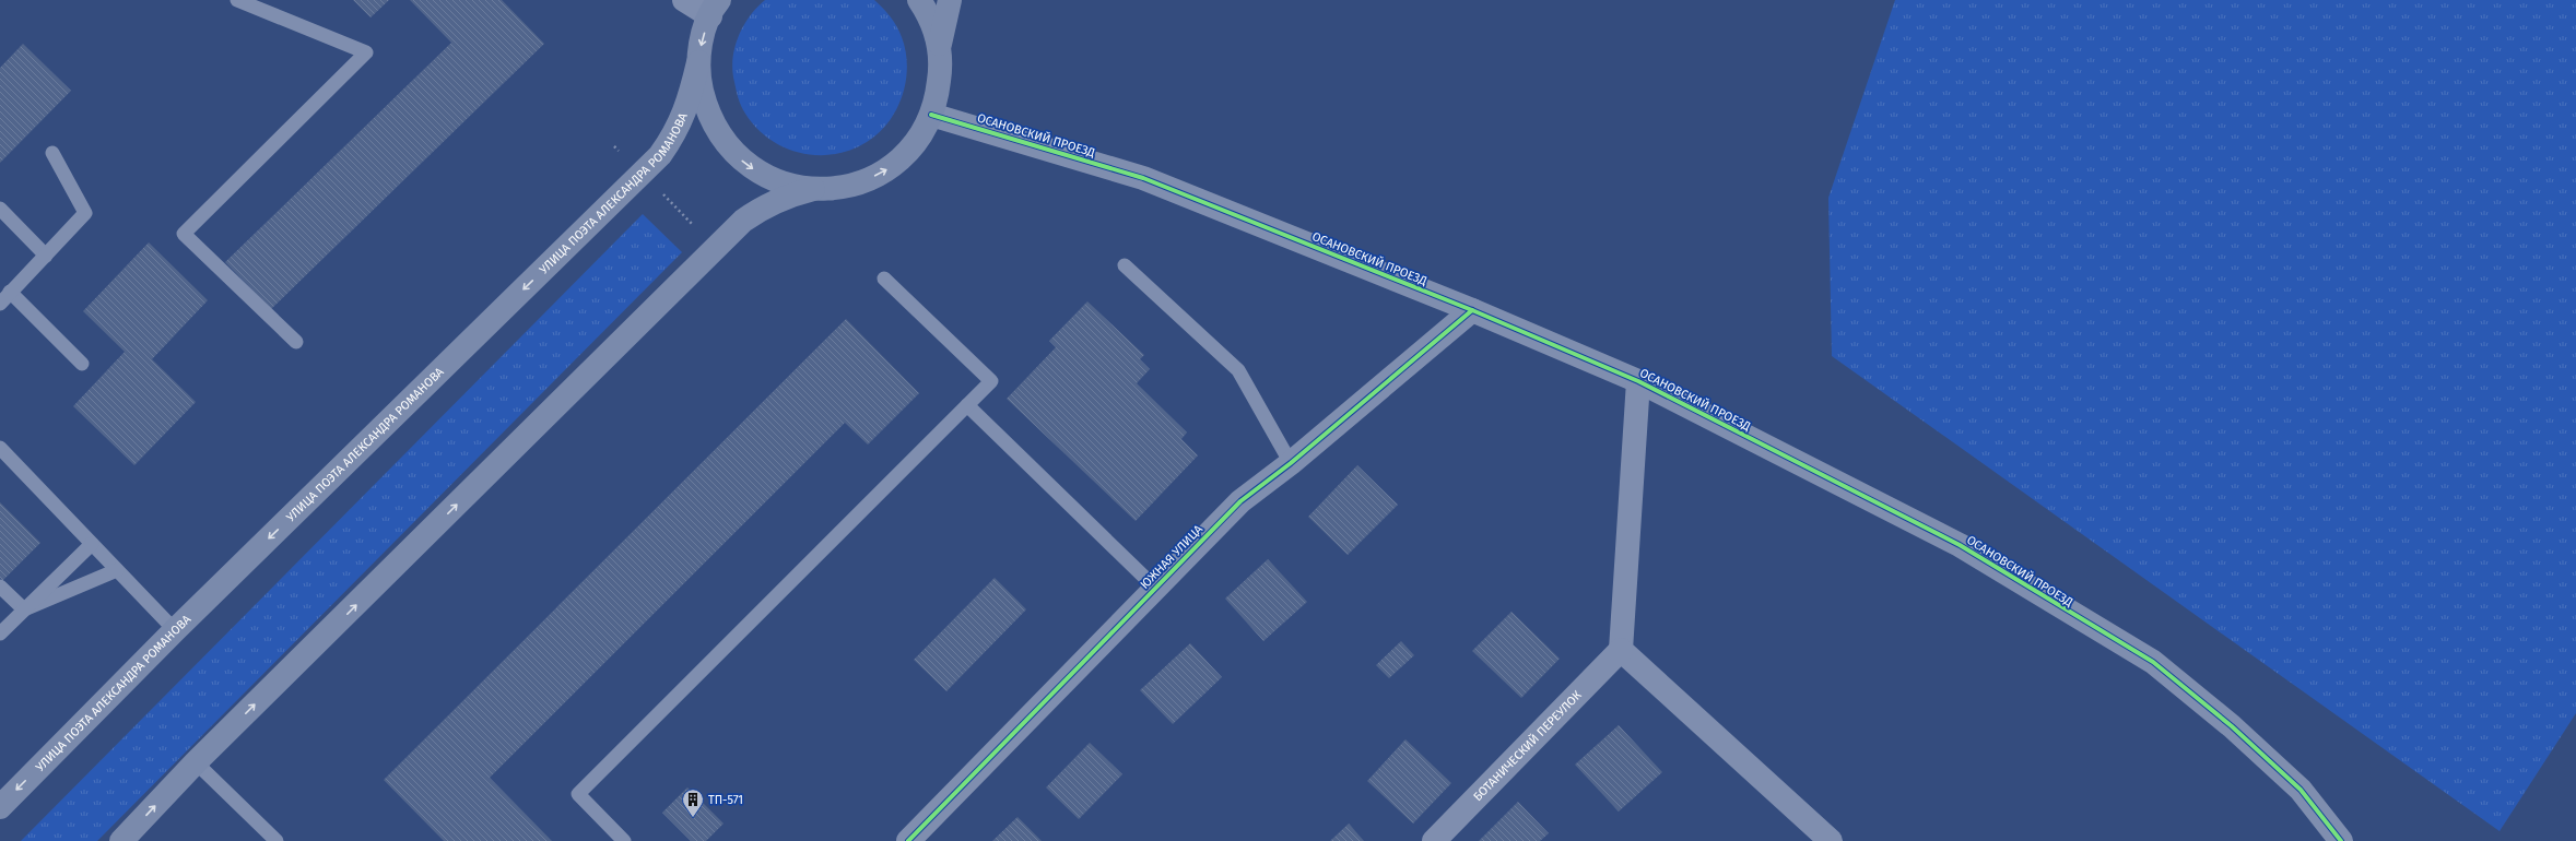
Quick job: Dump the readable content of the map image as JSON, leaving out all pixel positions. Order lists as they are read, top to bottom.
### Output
{
  "streets": {
    "main road": ["УЛИЦА ПОЭТА АЛЕКСАНДРА РОМАНОВА"],
    "street": ["ОСАНОВСКИЙ ПРОЕЗД", "ЮЖНАЯ УЛИЦА", "БОТАНИЧЕСКИЙ ПЕРЕУЛОК"]
  },
  "crossings": [
    ["ОСАНОВСКИЙ ПРОЕЗД", "ЮЖНАЯ УЛИЦА"]
  ],
  "places": {
    "building": ["ТП-571"]
  }
}
